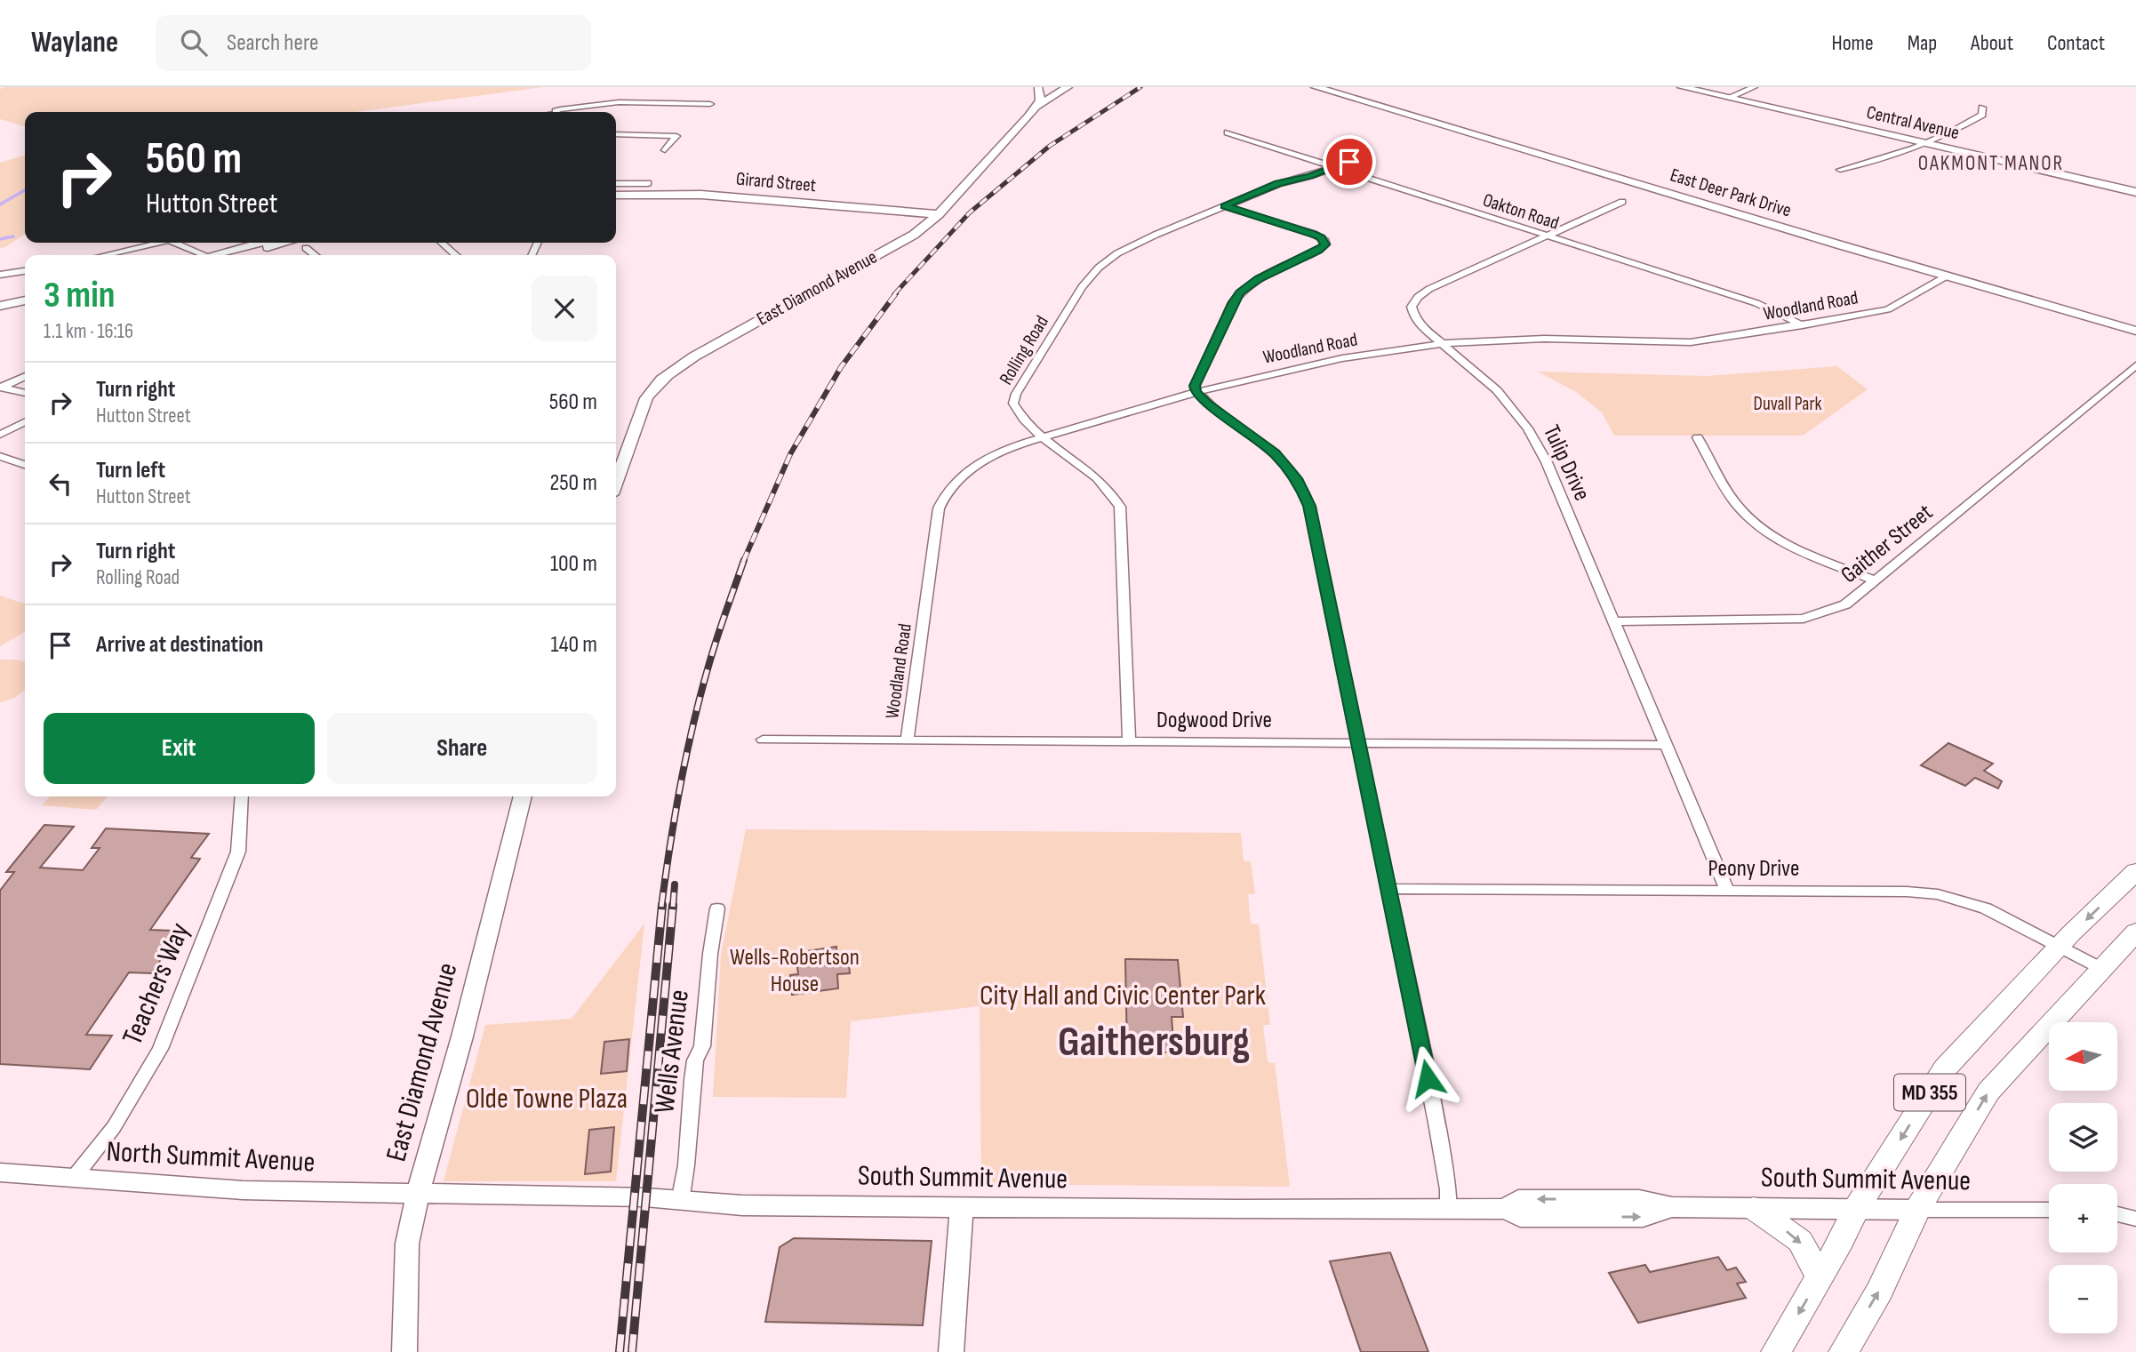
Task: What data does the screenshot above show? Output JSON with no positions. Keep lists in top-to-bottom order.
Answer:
{
  "streets": {
    "main road": ["MD 355"],
    "street": [
      "Central Avenue",
      "Girard Street",
      "East Deer Park Drive",
      "Oakton Road",
      "East Diamond Avenue",
      "Woodland Road",
      "Rolling Road",
      "Tulip Drive",
      "Gaither Street",
      "Dogwood Drive",
      "Peony Drive",
      "Teachers Way",
      "Wells Avenue",
      "North Summit Avenue",
      "South Summit Avenue"
    ]
  },
  "crossings": [
    ["Girard Street", "East Diamond Avenue"],
    ["East Deer Park Drive", "Woodland Road"],
    ["Oakton Road", "Woodland Road"],
    ["Oakton Road", "Rolling Road"],
    ["Oakton Road", "Tulip Drive"],
    ["East Diamond Avenue", "North Summit Avenue"],
    ["East Diamond Avenue", "South Summit Avenue"],
    ["Woodland Road", "Rolling Road"],
    ["Woodland Road", "Tulip Drive"],
    ["Woodland Road", "Dogwood Drive"],
    ["Rolling Road", "Dogwood Drive"],
    ["Tulip Drive", "Gaither Street"],
    ["Tulip Drive", "Dogwood Drive"],
    ["Tulip Drive", "Peony Drive"],
    ["Peony Drive", "MD 355"],
    ["Teachers Way", "North Summit Avenue"],
    ["Wells Avenue", "South Summit Avenue"],
    ["MD 355", "South Summit Avenue"],
    ["North Summit Avenue", "South Summit Avenue"]
  ],
  "districts": ["OAKMONT MANOR", "Gaithersburg"],
  "parks": [
    "Duvall Park",
    "Wells-Robertson House",
    "City Hall and Civic Center Park",
    "Olde Towne Plaza"
  ],
  "north": "left",
  "page": {
    "header": "Waylane",
    "search": "Search here",
    "nav": [
      "Home",
      "Map",
      "About",
      "Contact"
    ],
    "turn": ["560 m", "Hutton Street"],
    "heading": ["3 min", "1.1 km · 16:16"],
    "list": [
      {
        "name": "Turn right",
        "note": "Hutton Street",
        "value": "560 m"
      },
      {
        "name": "Turn left",
        "note": "Hutton Street",
        "value": "250 m"
      },
      {
        "name": "Turn right",
        "note": "Rolling Road",
        "value": "100 m"
      },
      {
        "name": "Arrive at destination",
        "value": "140 m"
      }
    ],
    "buttons": ["Exit", "Share"],
    "map_buttons": ["+", "−"]
  }
}
